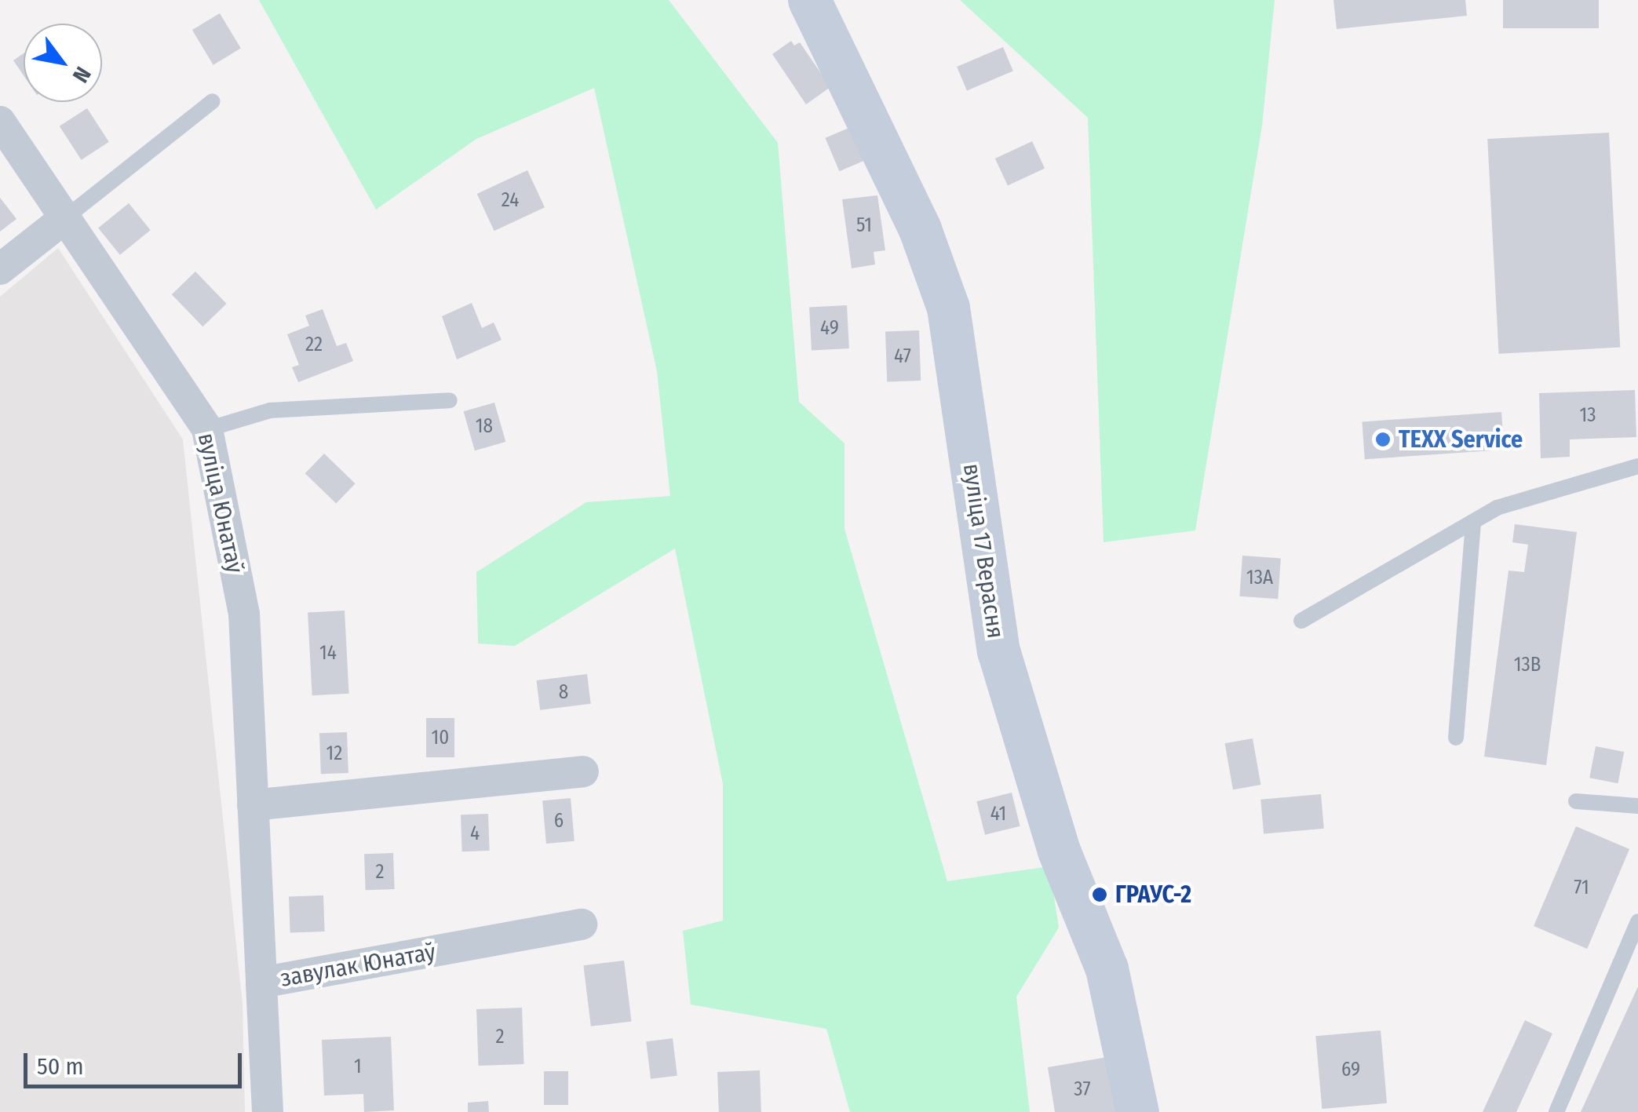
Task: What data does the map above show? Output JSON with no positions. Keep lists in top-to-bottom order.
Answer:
{
  "streets": {
    "street": ["вуліца Юнатаў", "вуліца 17 Верасня", "завулак Юнатаў"]
  },
  "crossings": [
    ["вуліца Юнатаў", "завулак Юнатаў"]
  ],
  "places": ["TEXX Service", "ГРАУС-2"],
  "house_numbers": [
    "24",
    "51",
    "49",
    "22",
    "47",
    "13",
    "18",
    "13А",
    "14",
    "13В",
    "8",
    "10",
    "12",
    "41",
    "6",
    "4",
    "2",
    "71",
    "2",
    "1",
    "69",
    "37"
  ],
  "scale_bar": "50 m",
  "north": "bottom right"
}
